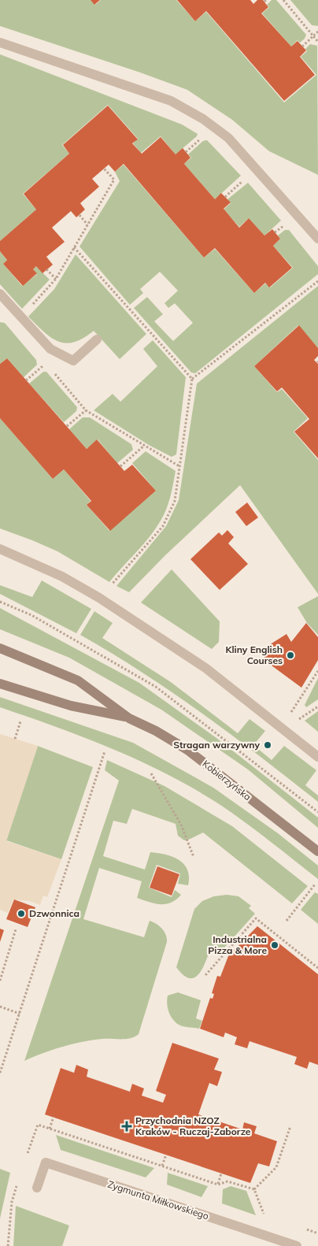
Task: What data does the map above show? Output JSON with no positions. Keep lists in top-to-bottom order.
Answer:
{
  "streets": {
    "street": ["Kobierzyńska", "Zygmunta Miłkowskiego"]
  },
  "places": {
    "other": [
      "Kliny English Courses",
      "Stragan warzywny",
      "Dzwonnica",
      "Industrialna Pizza & More"
    ],
    "health": ["Przychodnia NZOZ Kraków - Ruczaj-Zaborze"]
  }
}
